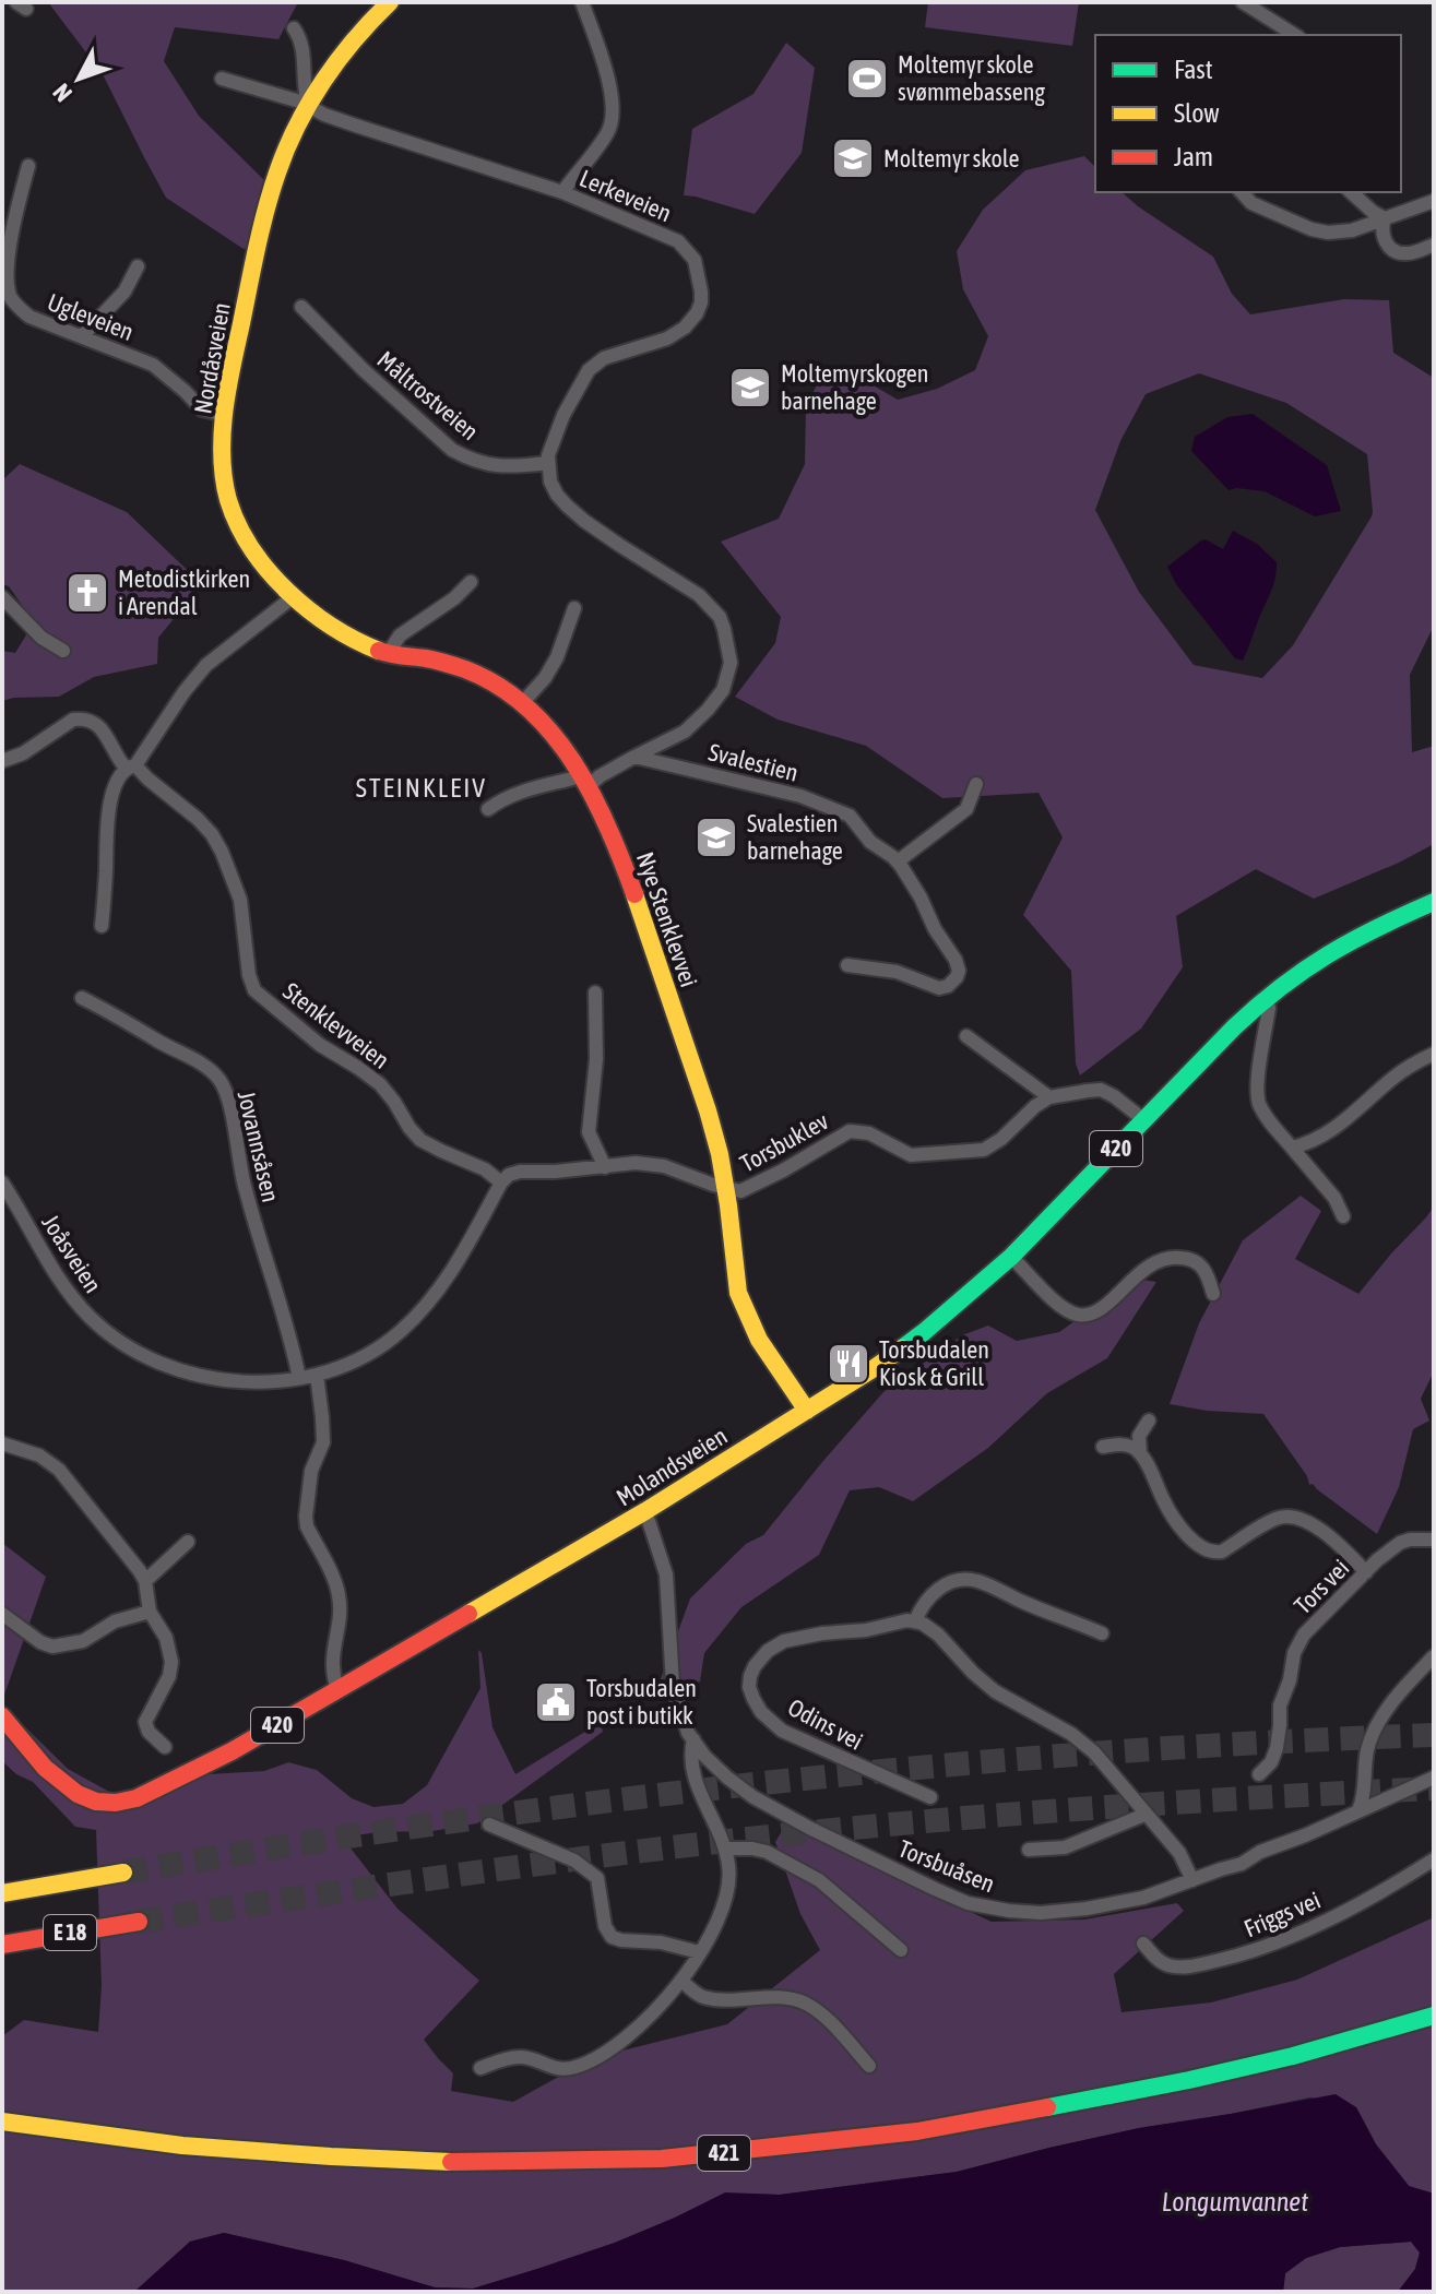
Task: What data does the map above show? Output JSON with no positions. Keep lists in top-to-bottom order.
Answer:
{
  "streets": {
    "main road": [
      "Nordåsveien",
      "Nye Stenklevvei",
      "420",
      "Molandsveien",
      "E 18",
      "421"
    ],
    "street": [
      "Lerkeveien",
      "Ugleveien",
      "Måltrostveien",
      "Svalestien",
      "Stenklevveien",
      "Torsbuklev",
      "Jovannsåsen",
      "Joåsveien",
      "Tors vei",
      "Odins vei",
      "Torsbuåsen",
      "Friggs vei"
    ]
  },
  "crossings": [
    ["Lerkeveien", "Nordåsveien"],
    ["Lerkeveien", "Måltrostveien"],
    ["Ugleveien", "Nordåsveien"],
    ["Nordåsveien", "Nye Stenklevvei"],
    ["Nye Stenklevvei", "Torsbuklev"],
    ["Nye Stenklevvei", "Molandsveien"],
    ["Stenklevveien", "Joåsveien"],
    ["Jovannsåsen", "Joåsveien"],
    ["Molandsveien", "Torsbuåsen"]
  ],
  "districts": ["STEINKLEIV"],
  "water": ["Longumvannet"],
  "places": {
    "sports": ["Moltemyr skole svømmebasseng"],
    "school or university": ["Moltemyr skole", "Moltemyrskogen barnehage", "Svalestien barnehage"],
    "church": ["Metodistkirken i Arendal"],
    "restaurant": ["Torsbudalen Kiosk & Grill"],
    "public building": ["Torsbudalen post i butikk"]
  },
  "legend": ["Fast", "Slow", "Jam"],
  "north": "bottom left"
}
